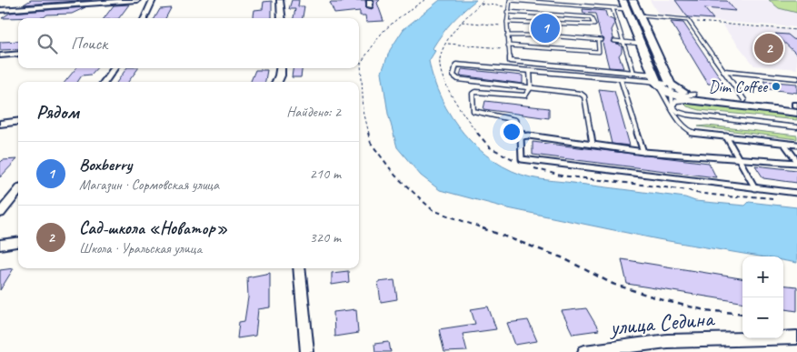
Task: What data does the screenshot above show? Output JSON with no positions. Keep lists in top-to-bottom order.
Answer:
{
  "streets": {
    "street": ["улица Седина"]
  },
  "places": ["Dim Coffee"],
  "page": {
    "pins": ["1", "2"],
    "search": "Поиск",
    "heading": ["Рядом", "Найдено: 2"],
    "list": [
      {
        "mark": "1",
        "name": "Boxberry",
        "note": "Магазин · Сормовская улица",
        "value": "210 m"
      },
      {
        "mark": "2",
        "name": "Сад-школа «Новатор»",
        "note": "Школа · Уральская улица",
        "value": "320 m"
      }
    ],
    "map_buttons": ["+", "−"]
  }
}
